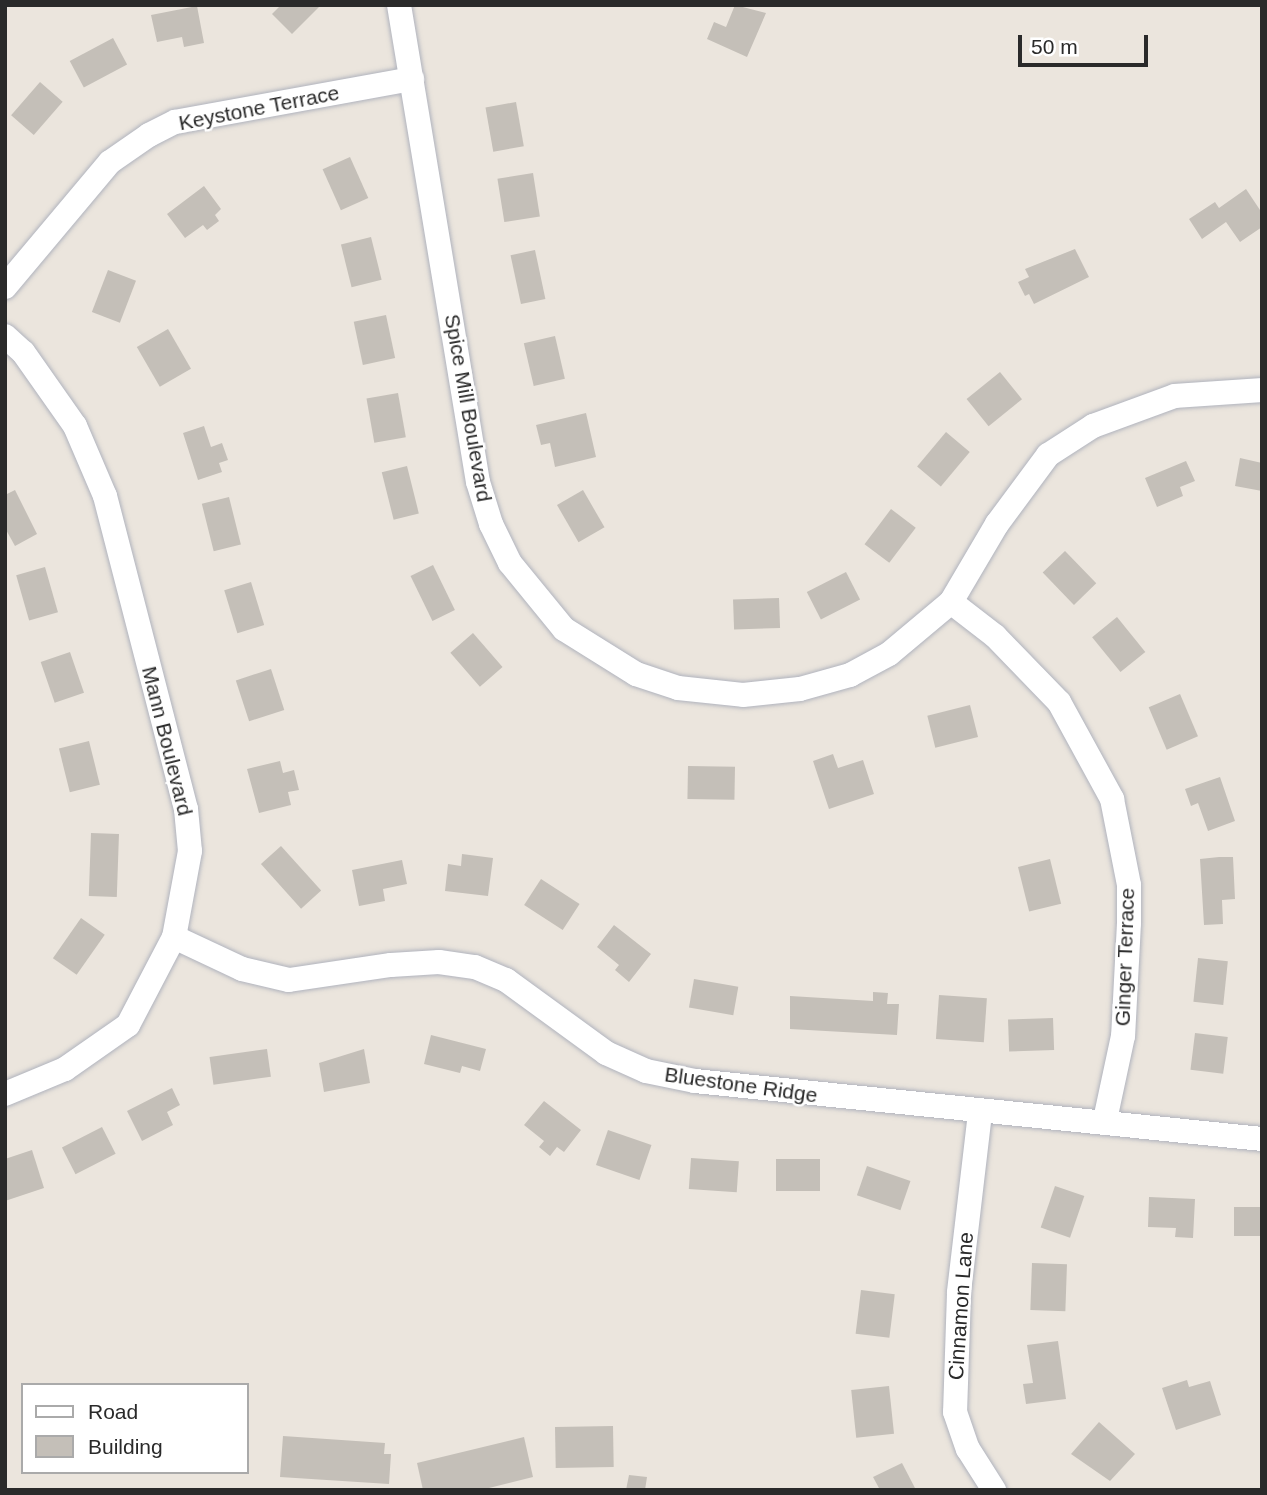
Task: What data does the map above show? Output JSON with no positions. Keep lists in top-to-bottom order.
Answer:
{
  "streets": {
    "street": [
      "Keystone Terrace",
      "Spice Mill Boulevard",
      "Mann Boulevard",
      "Ginger Terrace",
      "Bluestone Ridge",
      "Cinnamon Lane"
    ]
  },
  "crossings": [
    ["Keystone Terrace", "Spice Mill Boulevard"],
    ["Spice Mill Boulevard", "Ginger Terrace"],
    ["Mann Boulevard", "Bluestone Ridge"],
    ["Ginger Terrace", "Bluestone Ridge"],
    ["Bluestone Ridge", "Cinnamon Lane"]
  ],
  "legend": ["Road", "Building"],
  "scale_bar": "50 m"
}
